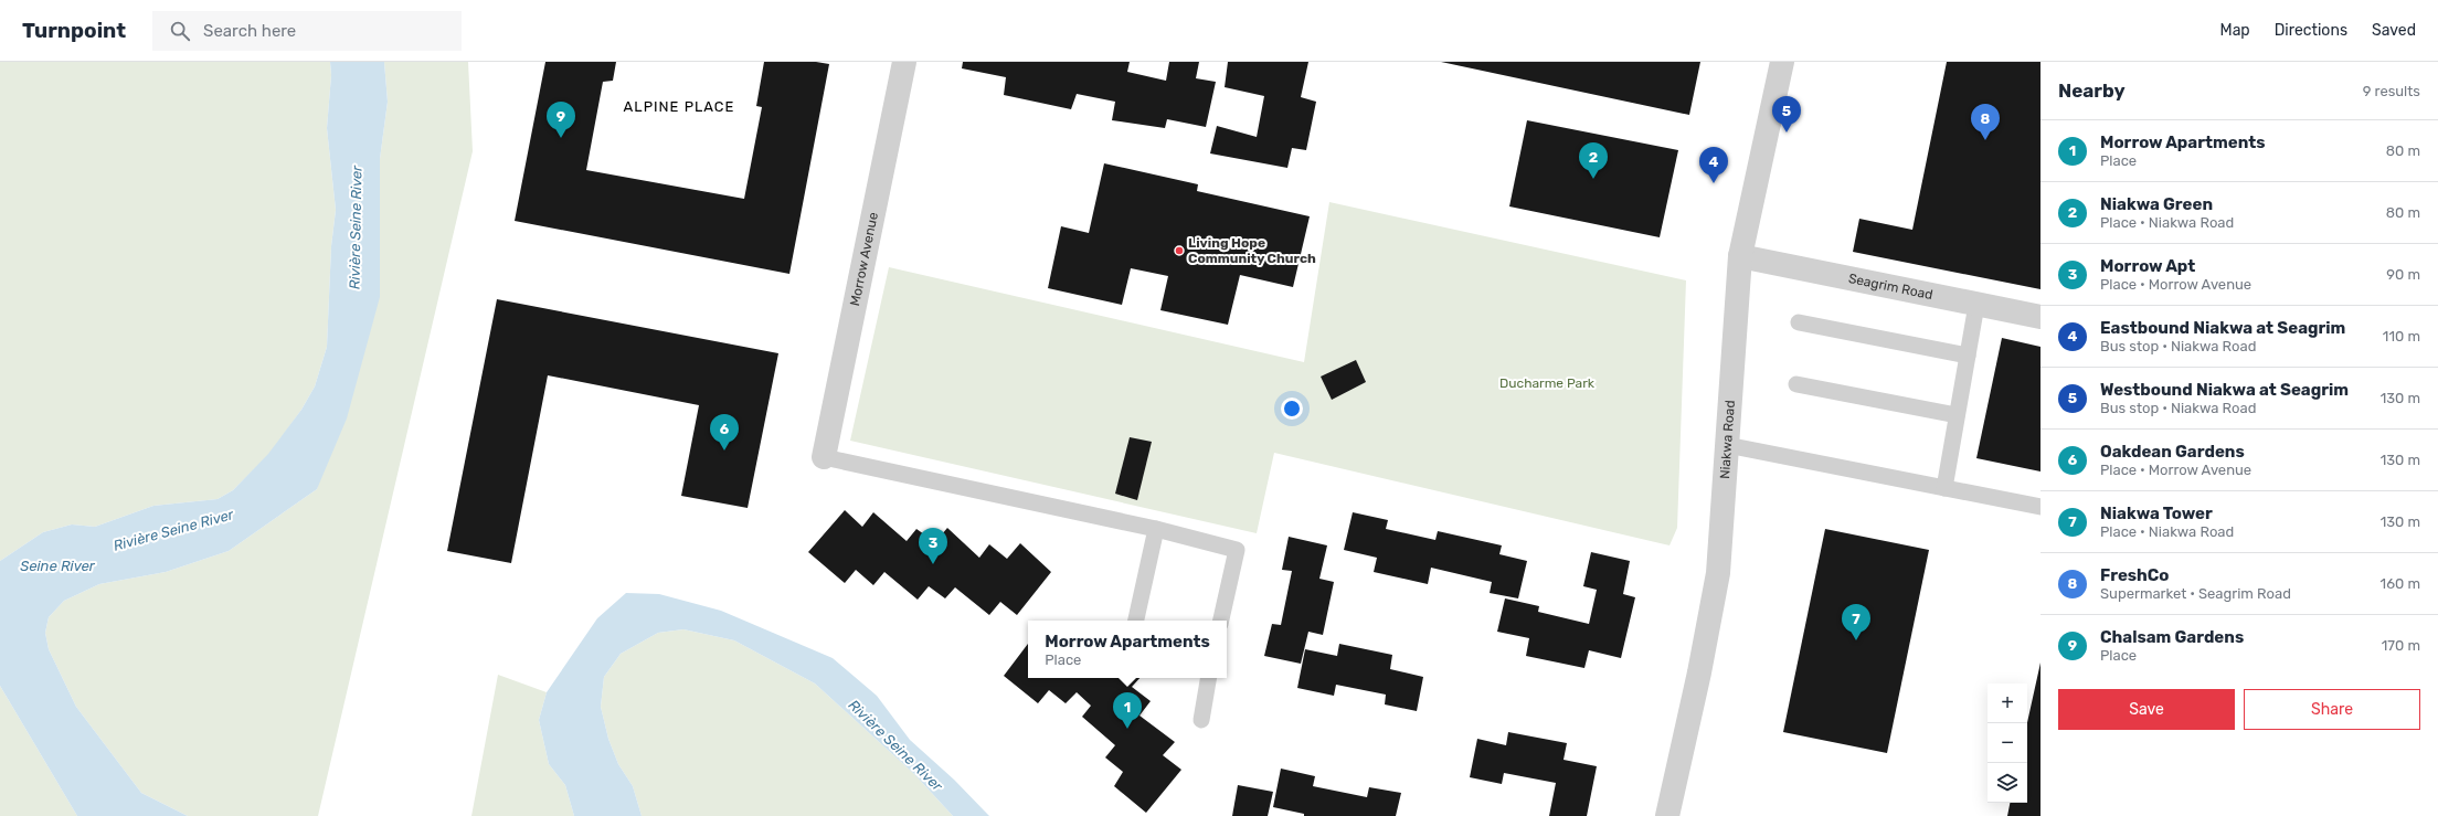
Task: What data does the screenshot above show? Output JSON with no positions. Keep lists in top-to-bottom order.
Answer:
{
  "streets": {
    "street": ["Morrow Avenue", "Seagrim Road", "Niakwa Road"]
  },
  "crossings": [
    ["Seagrim Road", "Niakwa Road"]
  ],
  "districts": ["ALPINE PLACE"],
  "water": ["Rivière Seine River", "Seine River"],
  "parks": ["Ducharme Park"],
  "places": ["Living Hope Community Church"],
  "page": {
    "header": "Turnpoint",
    "search": "Search here",
    "nav": ["Map", "Directions", "Saved"],
    "heading": ["Nearby", "9 results"],
    "pins": [
      "5",
      "9",
      "8",
      "2",
      "4",
      "6",
      "3",
      "7",
      "1"
    ],
    "list": [
      {
        "mark": "1",
        "name": "Morrow Apartments",
        "note": "Place",
        "value": "80 m"
      },
      {
        "mark": "2",
        "name": "Niakwa Green",
        "note": "Place · Niakwa Road",
        "value": "80 m"
      },
      {
        "mark": "3",
        "name": "Morrow Apt",
        "note": "Place · Morrow Avenue",
        "value": "90 m"
      },
      {
        "mark": "4",
        "name": "Eastbound Niakwa at Seagrim",
        "note": "Bus stop · Niakwa Road",
        "value": "110 m"
      },
      {
        "mark": "5",
        "name": "Westbound Niakwa at Seagrim",
        "note": "Bus stop · Niakwa Road",
        "value": "130 m"
      },
      {
        "mark": "6",
        "name": "Oakdean Gardens",
        "note": "Place · Morrow Avenue",
        "value": "130 m"
      },
      {
        "mark": "7",
        "name": "Niakwa Tower",
        "note": "Place · Niakwa Road",
        "value": "130 m"
      },
      {
        "mark": "8",
        "name": "FreshCo",
        "note": "Supermarket · Seagrim Road",
        "value": "160 m"
      },
      {
        "mark": "9",
        "name": "Chalsam Gardens",
        "note": "Place",
        "value": "170 m"
      }
    ],
    "popup": ["Morrow Apartments", "Place"],
    "buttons": ["Save", "Share"],
    "map_buttons": ["+", "−"]
  }
}
